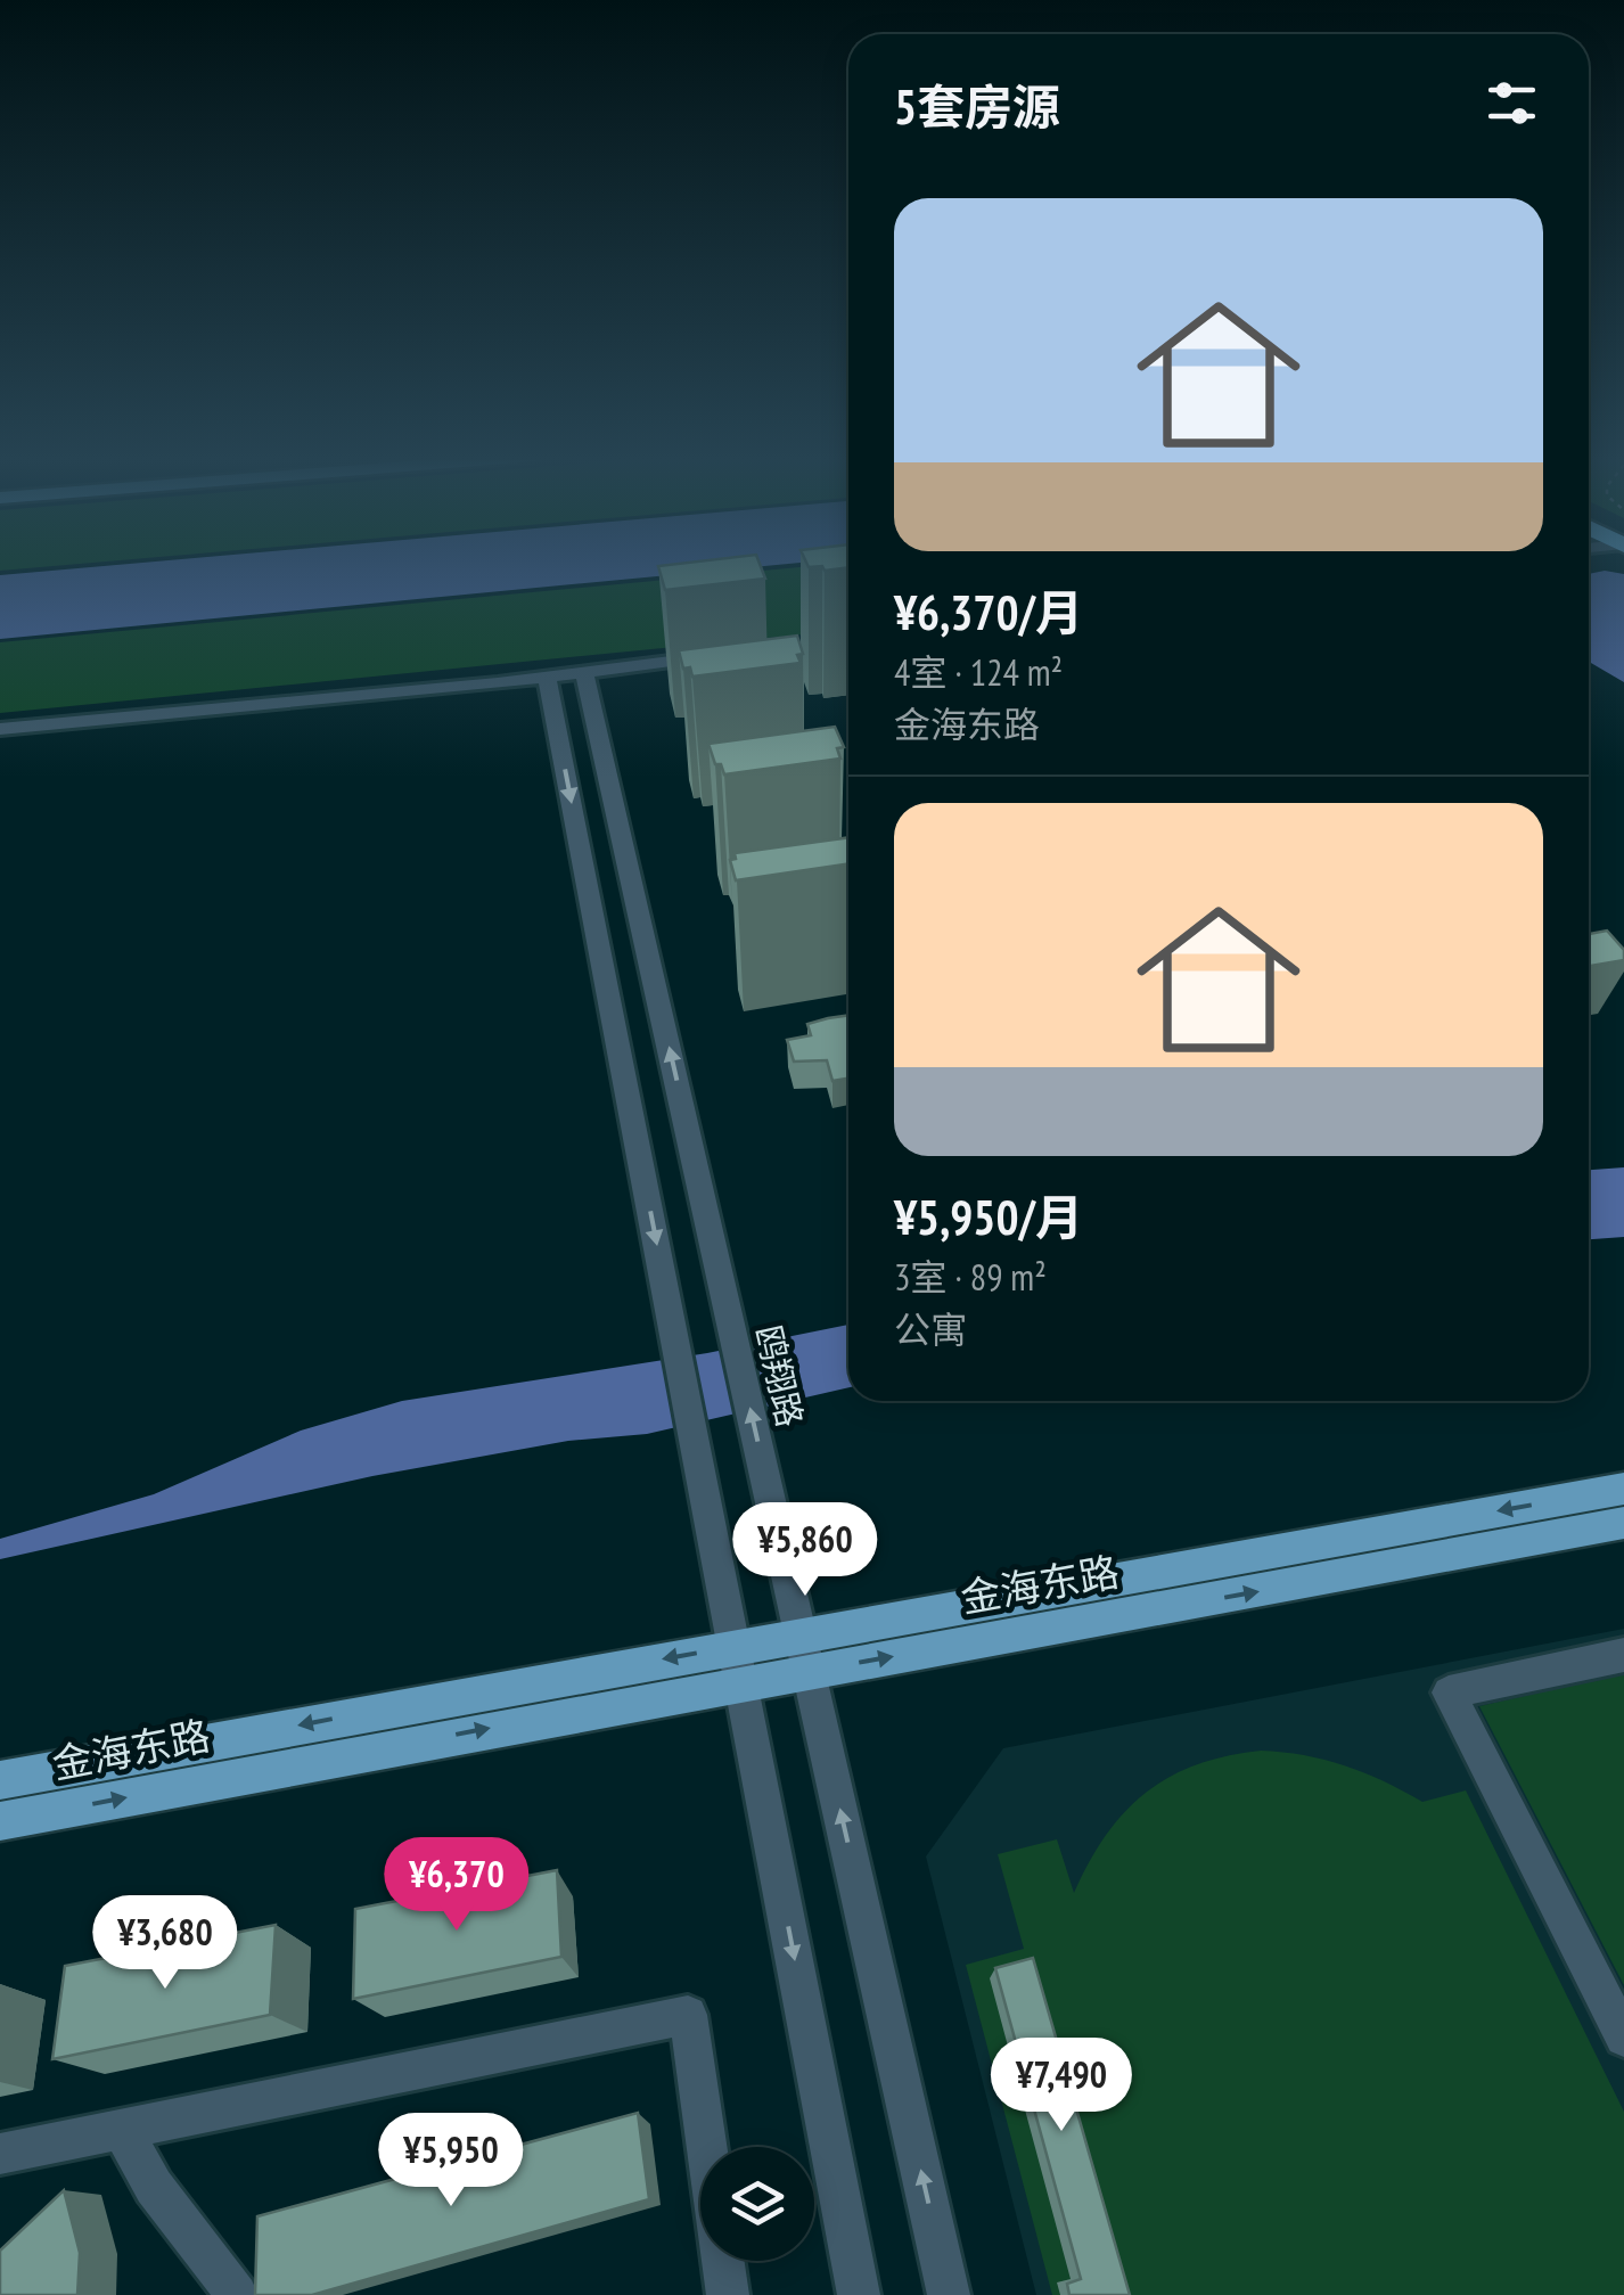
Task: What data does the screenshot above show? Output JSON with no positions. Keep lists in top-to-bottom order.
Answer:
{
  "streets": {
    "main road": ["金海东路"],
    "street": ["鸥翔路"]
  },
  "crossings": [
    ["鸥翔路", "金海东路"]
  ],
  "page": {
    "heading": "5套房源",
    "list": [
      {
        "name": "¥6,370/月",
        "note": "4室 · 124 m² · 金海东路"
      },
      {
        "name": "¥5,950/月",
        "note": "3室 · 89 m² · 公寓"
      }
    ],
    "price": [
      "¥5,860",
      "¥6,370",
      "¥3,680",
      "¥7,490",
      "¥5,950"
    ]
  }
}
